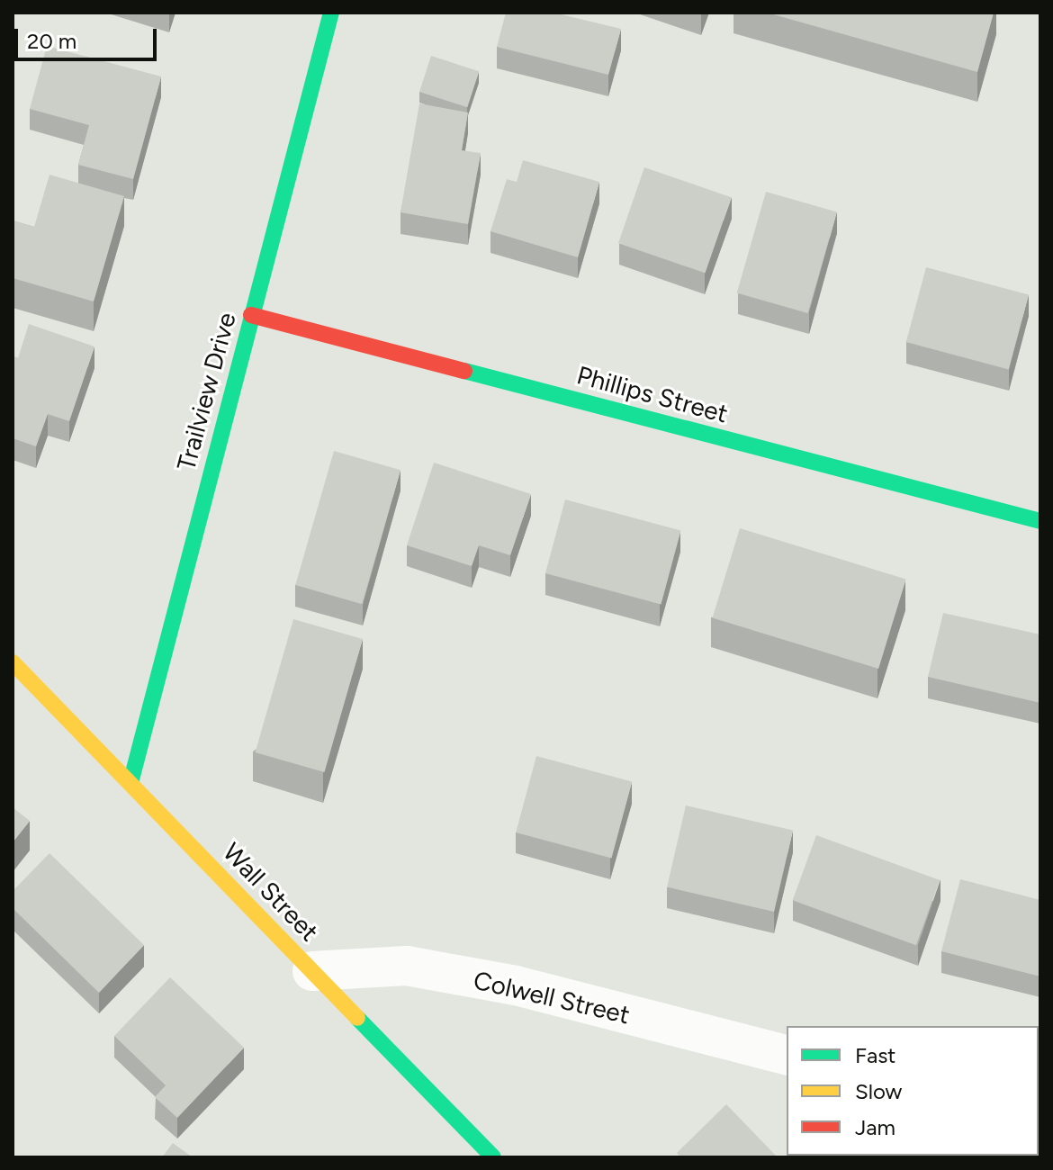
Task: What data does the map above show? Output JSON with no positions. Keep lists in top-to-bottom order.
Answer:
{
  "streets": {
    "street": [
      "Trailview Drive",
      "Phillips Street",
      "Wall Street",
      "Colwell Street"
    ]
  },
  "crossings": [
    ["Trailview Drive", "Phillips Street"],
    ["Trailview Drive", "Wall Street"],
    ["Wall Street", "Colwell Street"]
  ],
  "legend": ["Fast", "Slow", "Jam"],
  "scale_bar": "20 m"
}
